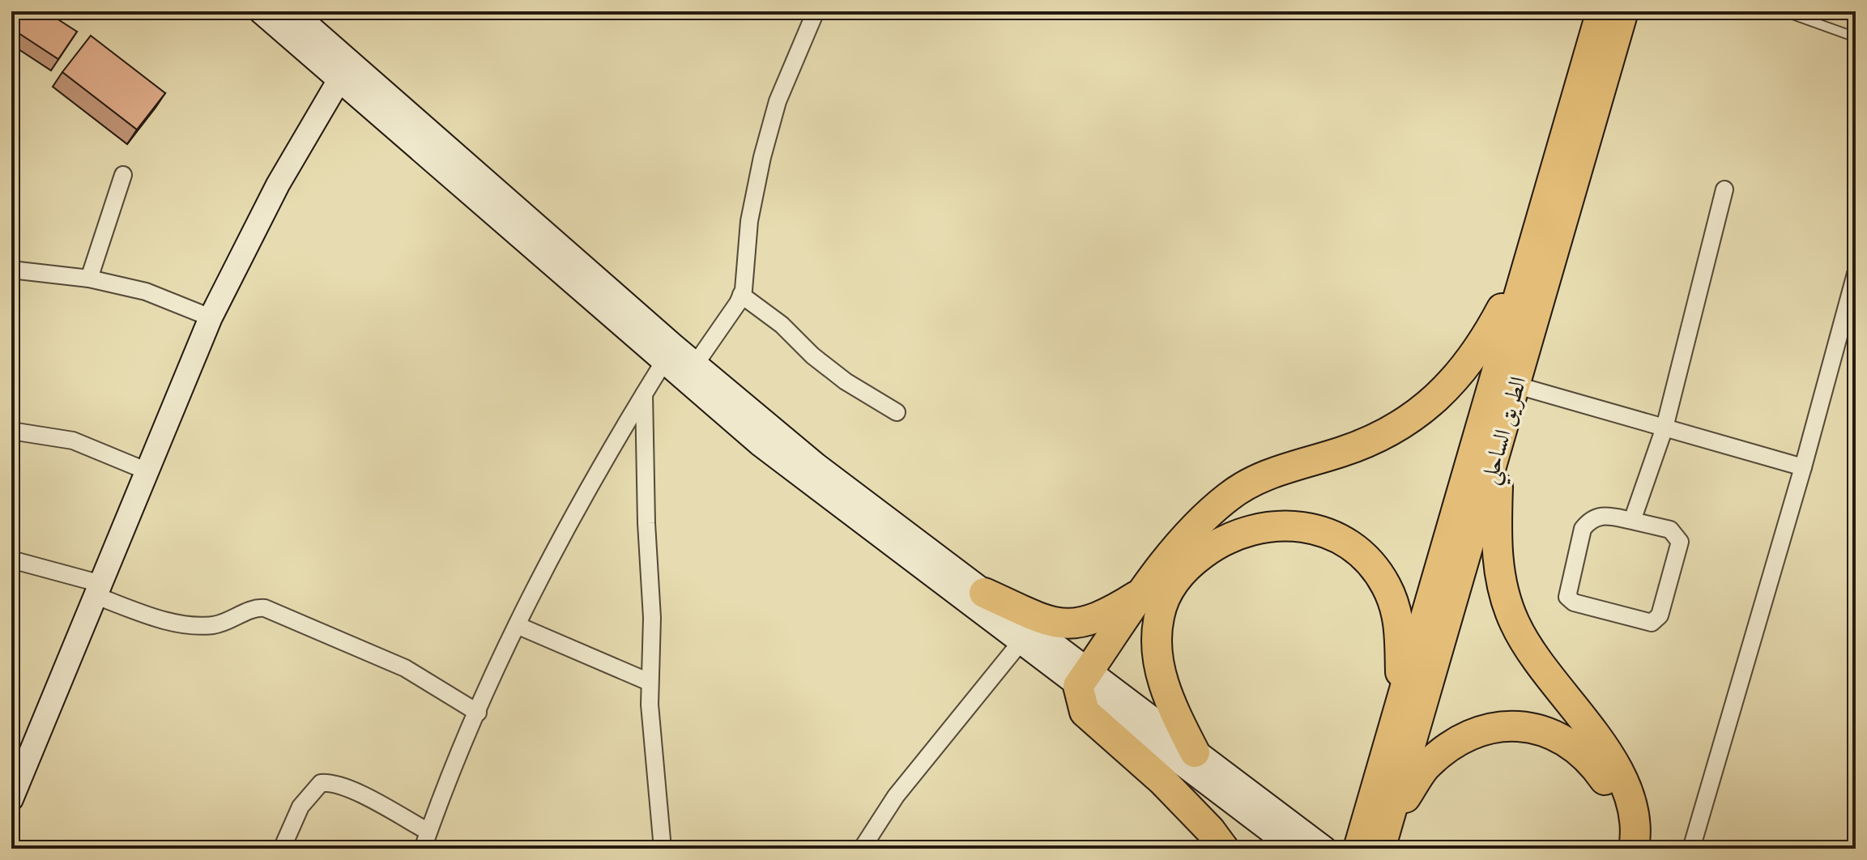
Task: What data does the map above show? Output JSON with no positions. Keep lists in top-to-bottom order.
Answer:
{
  "streets": {
    "highway": ["الطريق الساحلي"]
  }
}
